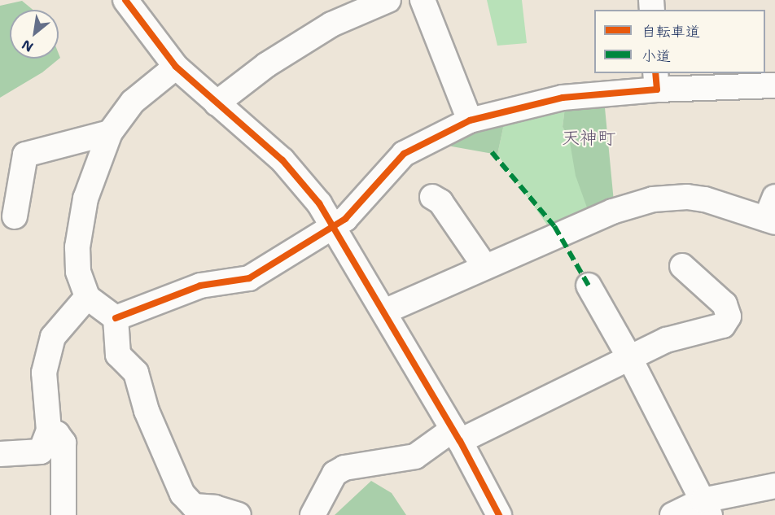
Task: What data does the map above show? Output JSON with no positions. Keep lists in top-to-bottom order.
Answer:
{
  "districts": ["天神町"],
  "legend": ["自転車道", "小道"],
  "north": "bottom left"
}
